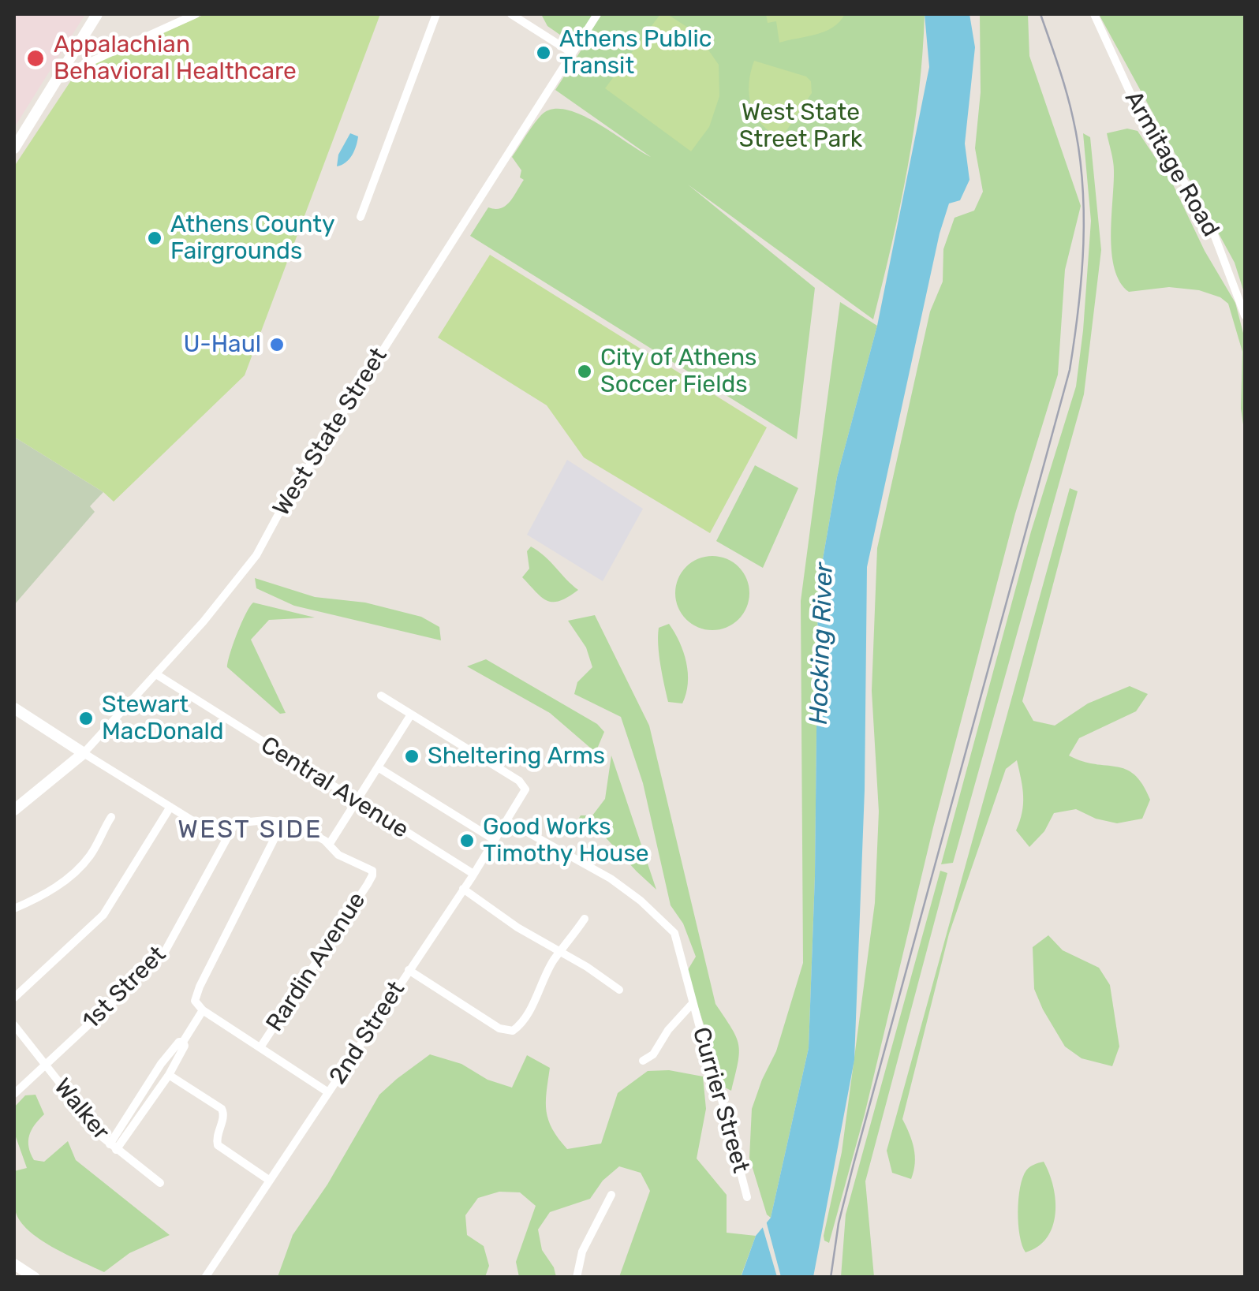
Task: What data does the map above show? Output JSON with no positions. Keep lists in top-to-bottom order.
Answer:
{
  "streets": {
    "main road": ["West State Street"],
    "street": [
      "Armitage Road",
      "Central Avenue",
      "Rardin Avenue",
      "1st Street",
      "2nd Street",
      "Currier Street",
      "Walker"
    ]
  },
  "crossings": [
    ["West State Street", "Central Avenue"],
    ["Central Avenue", "2nd Street"],
    ["1st Street", "Walker"],
    ["2nd Street", "Currier Street"]
  ],
  "districts": ["WEST SIDE"],
  "water": ["Hocking River"],
  "parks": ["West State Street Park"],
  "places": [
    "Athens Public Transit",
    "Appalachian Behavioral Healthcare",
    "Athens County Fairgrounds",
    "U-Haul",
    "City of Athens Soccer Fields",
    "Stewart MacDonald",
    "Sheltering Arms",
    "Good Works Timothy House"
  ]
}
